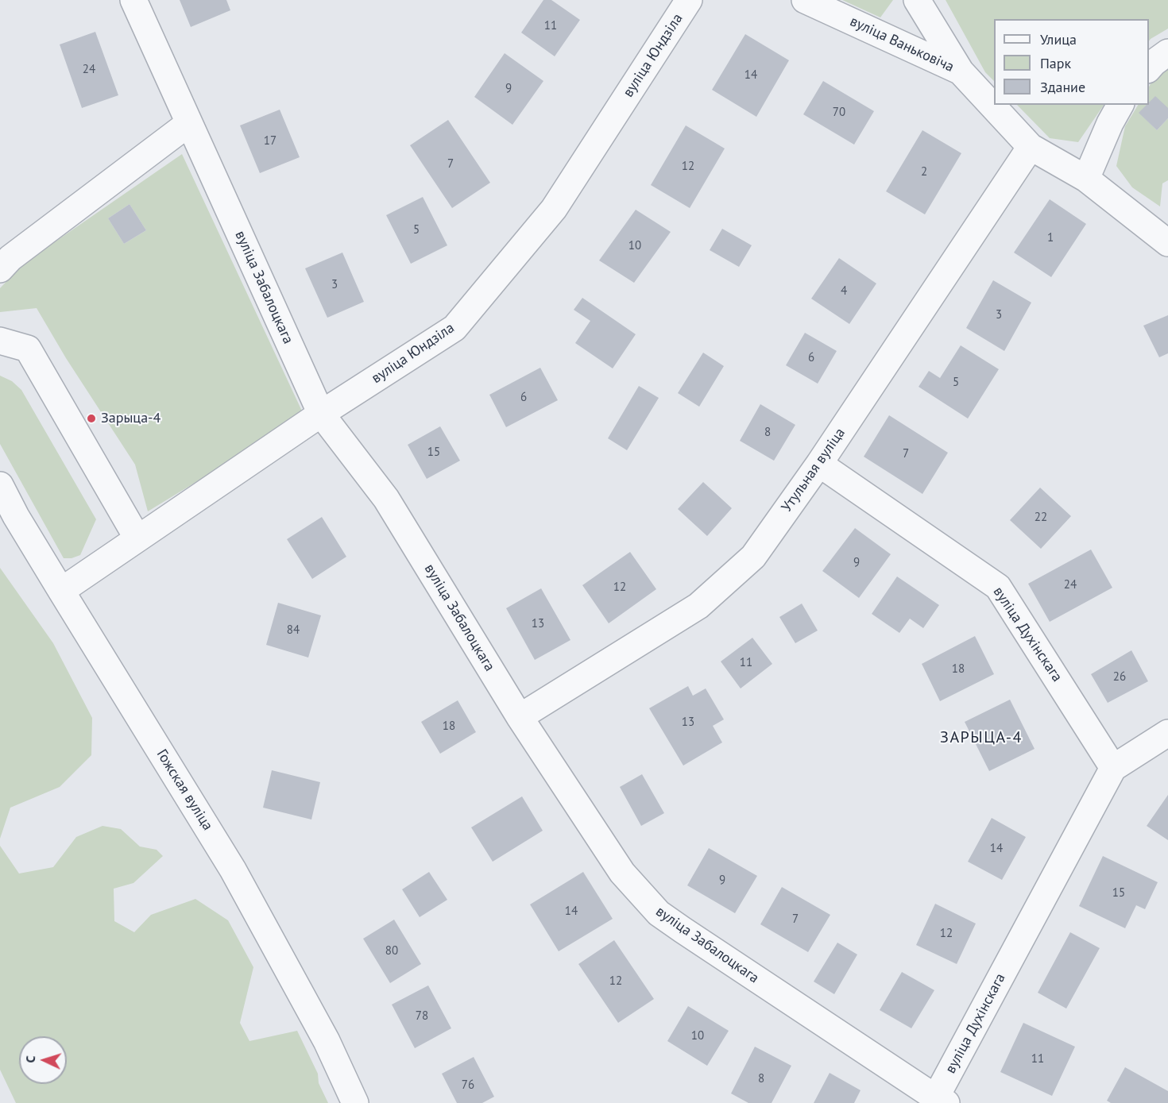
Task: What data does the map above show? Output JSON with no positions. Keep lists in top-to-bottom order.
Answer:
{
  "streets": {
    "street": [
      "вуліца Ваньковіча",
      "вуліца Юндзіла",
      "вуліца Забалоцкага",
      "Утульная вуліца",
      "вуліца Духінскага",
      "Гожская вуліца"
    ]
  },
  "crossings": [
    ["вуліца Ваньковіча", "Утульная вуліца"],
    ["вуліца Юндзіла", "вуліца Забалоцкага"],
    ["вуліца Юндзіла", "Гожская вуліца"],
    ["вуліца Забалоцкага", "Утульная вуліца"],
    ["вуліца Забалоцкага", "вуліца Духінскага"],
    ["Утульная вуліца", "вуліца Духінскага"]
  ],
  "districts": ["ЗАРЫЦА-4"],
  "places": ["Зарыца-4"],
  "house_numbers": [
    "11",
    "24",
    "14",
    "9",
    "70",
    "17",
    "7",
    "12",
    "2",
    "5",
    "1",
    "10",
    "3",
    "4",
    "3",
    "6",
    "5",
    "6",
    "8",
    "15",
    "7",
    "22",
    "9",
    "24",
    "12",
    "13",
    "84",
    "11",
    "18",
    "26",
    "13",
    "18",
    "14",
    "9",
    "15",
    "14",
    "7",
    "12",
    "80",
    "12",
    "78",
    "10",
    "11",
    "8",
    "76"
  ],
  "legend": ["Улица", "Парк", "Здание"],
  "north": "left"
}
